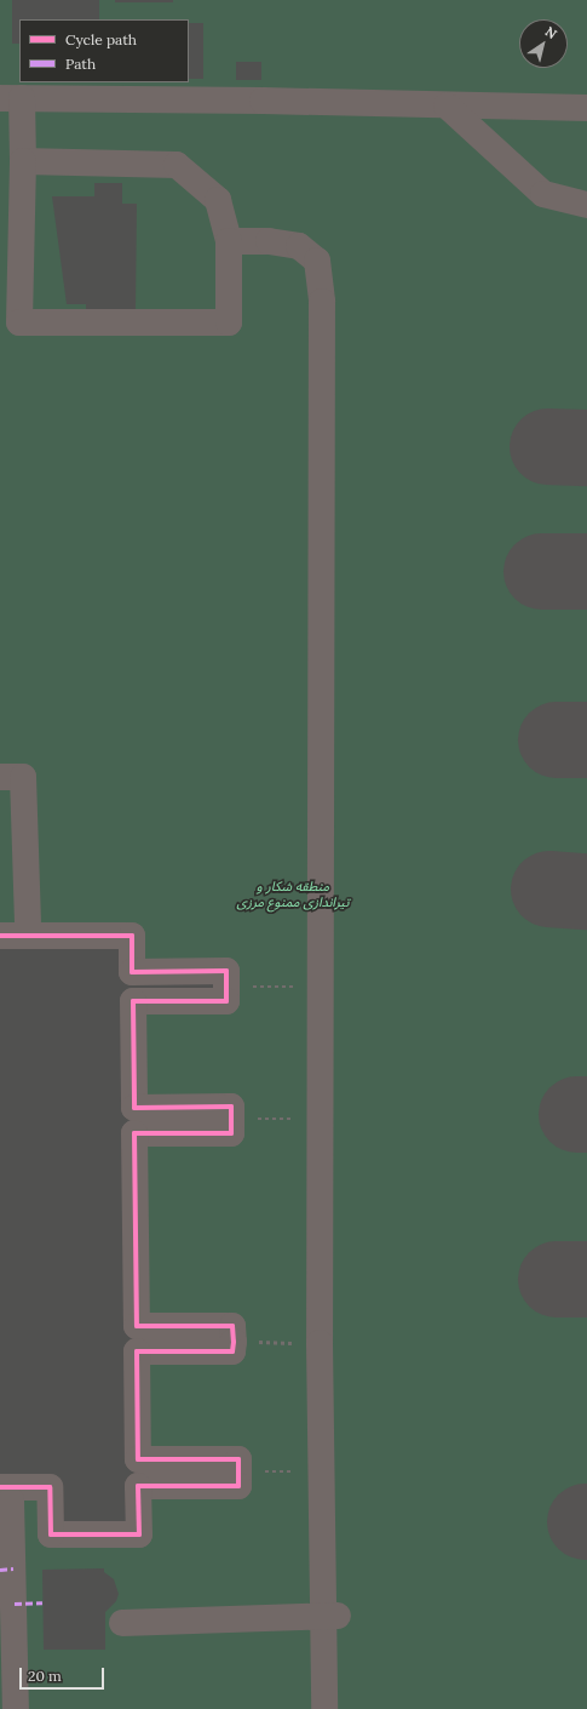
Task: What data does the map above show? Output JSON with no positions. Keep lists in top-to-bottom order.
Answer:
{
  "parks": ["منطقه شکار و تیراندازی ممنوع مرزی"],
  "legend": ["Cycle path", "Path"],
  "scale_bar": "20 m",
  "north": "top right"
}
